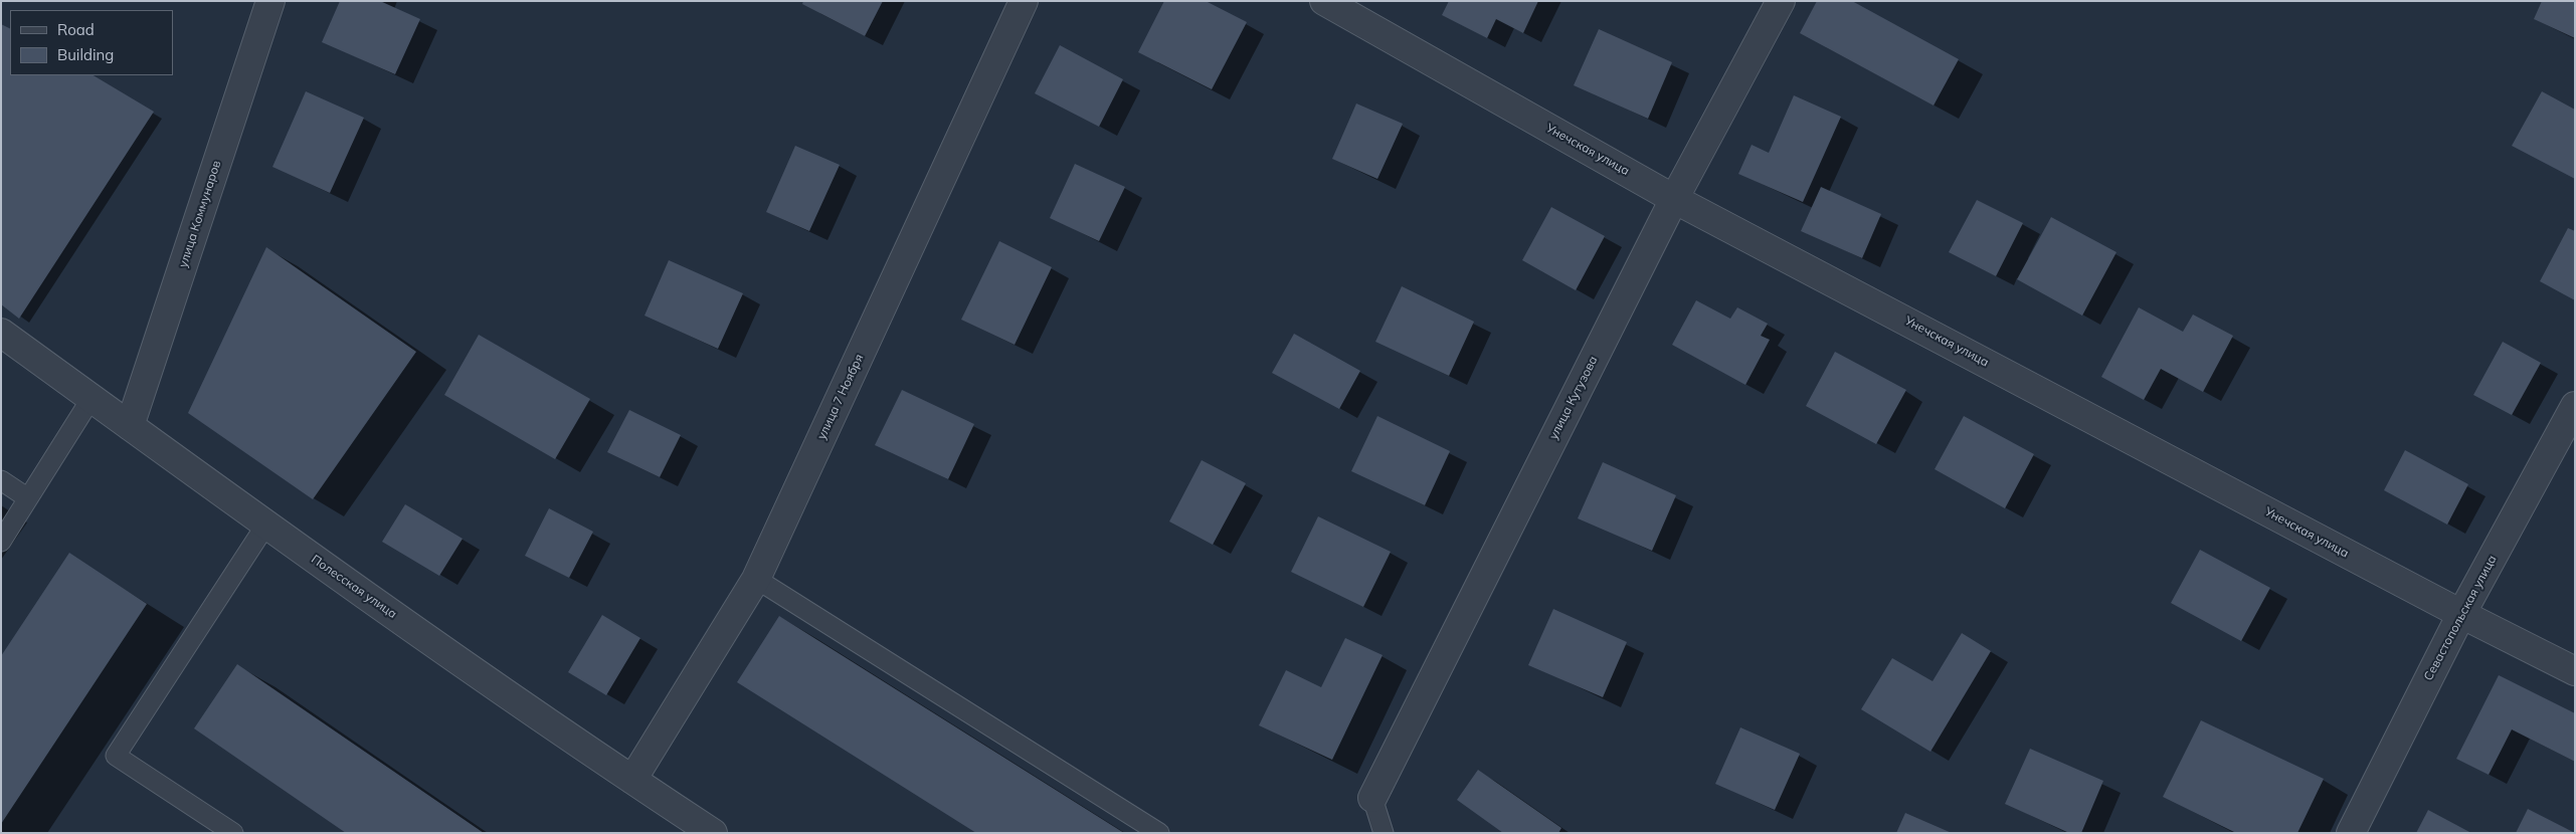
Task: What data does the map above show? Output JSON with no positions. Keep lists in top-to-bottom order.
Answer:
{
  "streets": {
    "street": [
      "Унечская улица",
      "улица Коммунаров",
      "улица 7 Ноября",
      "улица Кутузова",
      "Полесская улица",
      "Севастопольская улица"
    ]
  },
  "crossings": [
    ["Унечская улица", "улица Кутузова"],
    ["Унечская улица", "Севастопольская улица"],
    ["улица Коммунаров", "Полесская улица"],
    ["улица 7 Ноября", "Полесская улица"]
  ],
  "legend": ["Road", "Building"]
}
